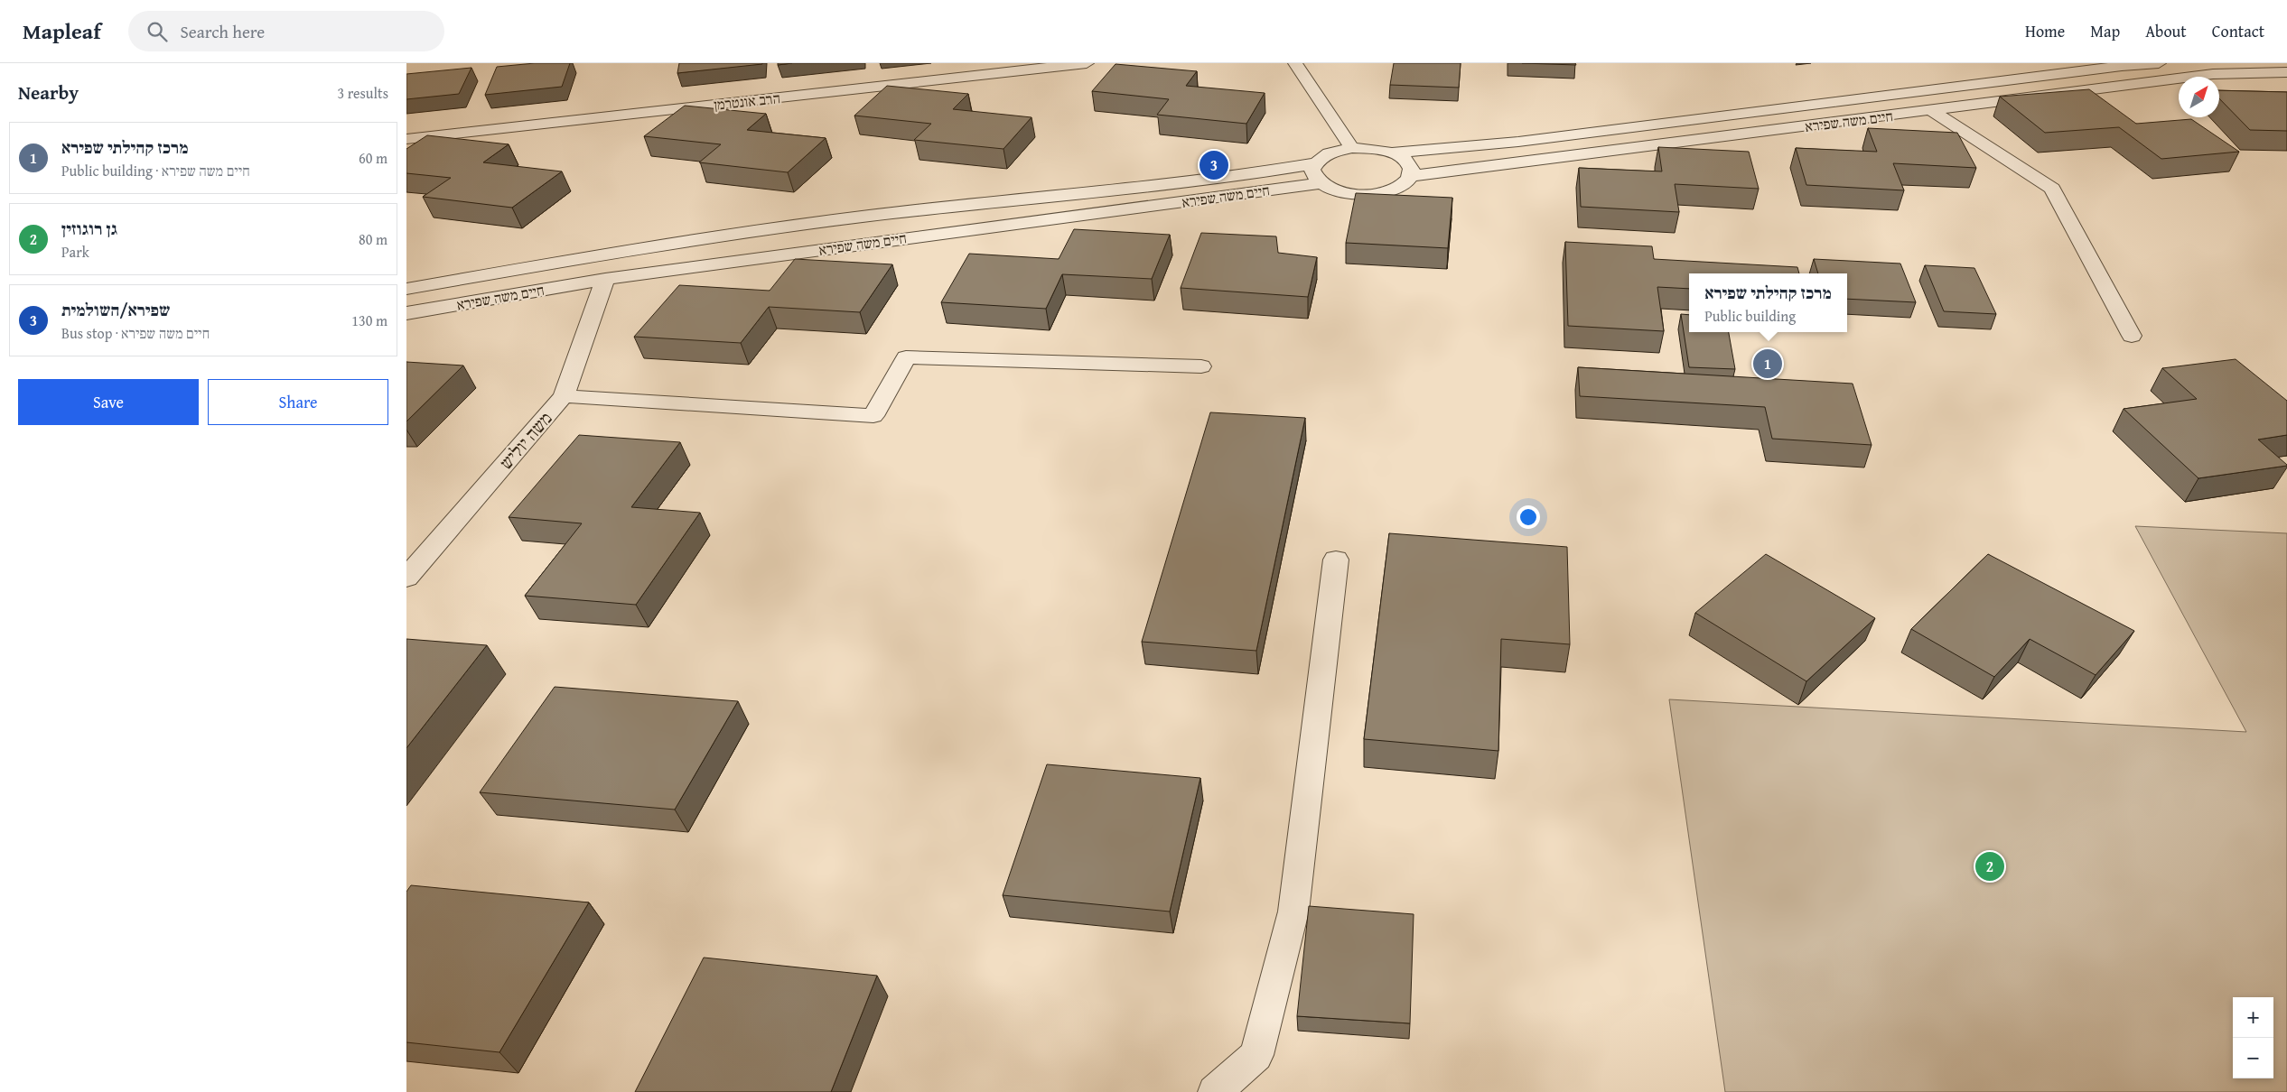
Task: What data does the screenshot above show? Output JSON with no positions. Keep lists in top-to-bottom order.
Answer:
{
  "streets": {
    "street": ["הרב אונטרמן", "חיים משה שפירא", "משה יוליש"]
  },
  "crossings": [
    ["חיים משה שפירא", "משה יוליש"]
  ],
  "north": "top right",
  "page": {
    "header": "Mapleaf",
    "search": "Search here",
    "nav": [
      "Home",
      "Map",
      "About",
      "Contact"
    ],
    "heading": ["Nearby", "3 results"],
    "list": [
      {
        "mark": "1",
        "name": "מרכז קהילתי שפירא",
        "note": "Public building · חיים משה שפירא",
        "value": "60 m"
      },
      {
        "mark": "2",
        "name": "גן רוגוזין",
        "note": "Park",
        "value": "80 m"
      },
      {
        "mark": "3",
        "name": "שפירא/השולמית",
        "note": "Bus stop · חיים משה שפירא",
        "value": "130 m"
      }
    ],
    "pins": ["3", "1", "2"],
    "popup": ["מרכז קהילתי שפירא", "Public building"],
    "buttons": ["Save", "Share"],
    "map_buttons": ["+", "−"]
  }
}
